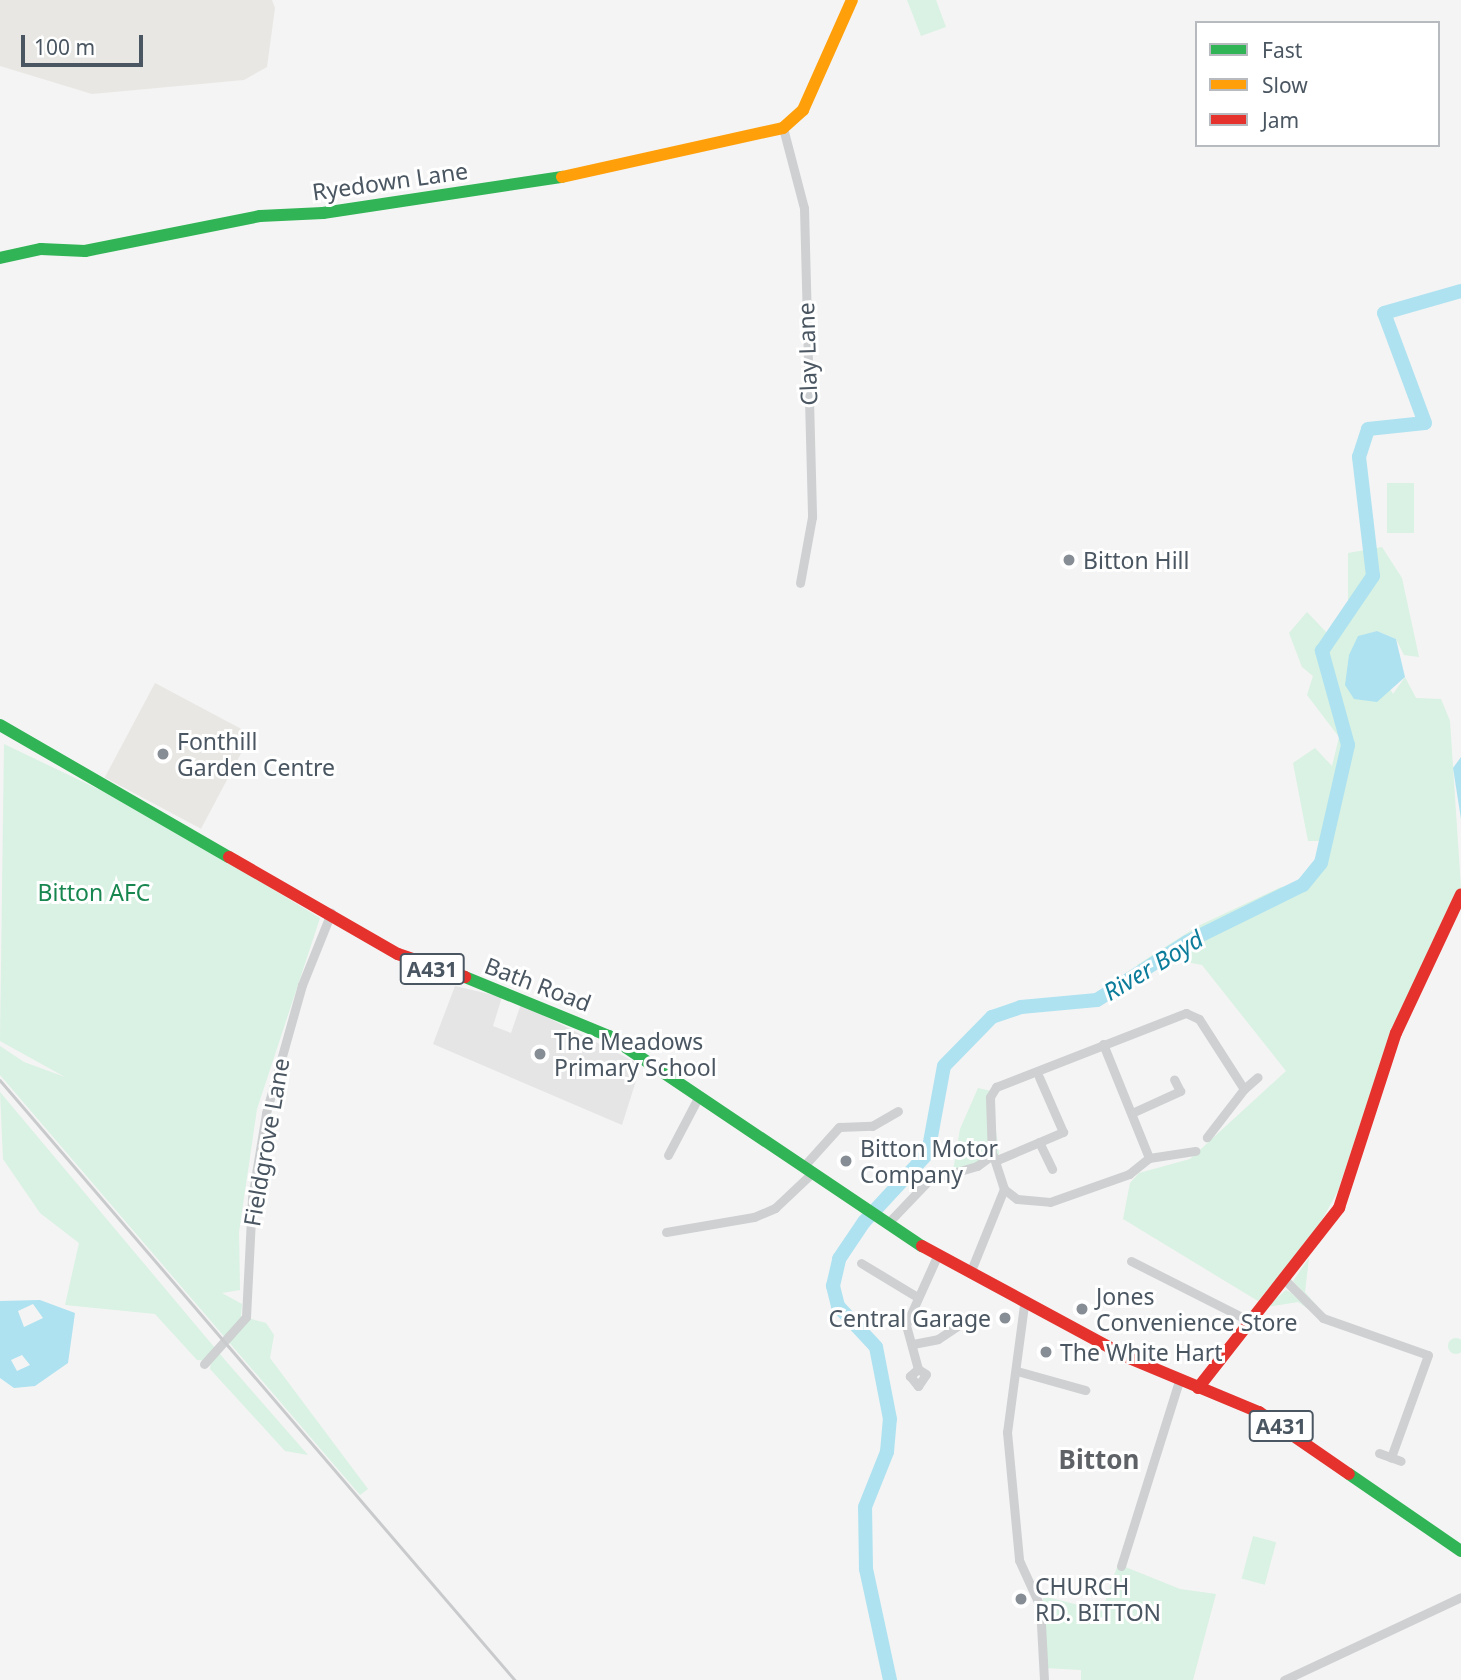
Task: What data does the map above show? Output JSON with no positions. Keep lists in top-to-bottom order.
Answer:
{
  "streets": {
    "main road": ["Ryedown Lane", "A431", "Bath Road"],
    "street": ["Clay Lane", "Fieldgrove Lane"]
  },
  "crossings": [
    ["Ryedown Lane", "Clay Lane"],
    ["A431", "Bath Road"],
    ["Bath Road", "Fieldgrove Lane"]
  ],
  "districts": ["Bitton"],
  "water": ["River Boyd"],
  "parks": ["Bitton AFC"],
  "places": [
    "Bitton Hill",
    "Fonthill Garden Centre",
    "The Meadows Primary School",
    "Bitton Motor Company",
    "Jones Convenience Store",
    "Central Garage",
    "The White Hart",
    "CHURCH RD. BITTON"
  ],
  "legend": ["Fast", "Slow", "Jam"],
  "scale_bar": "100 m"
}
